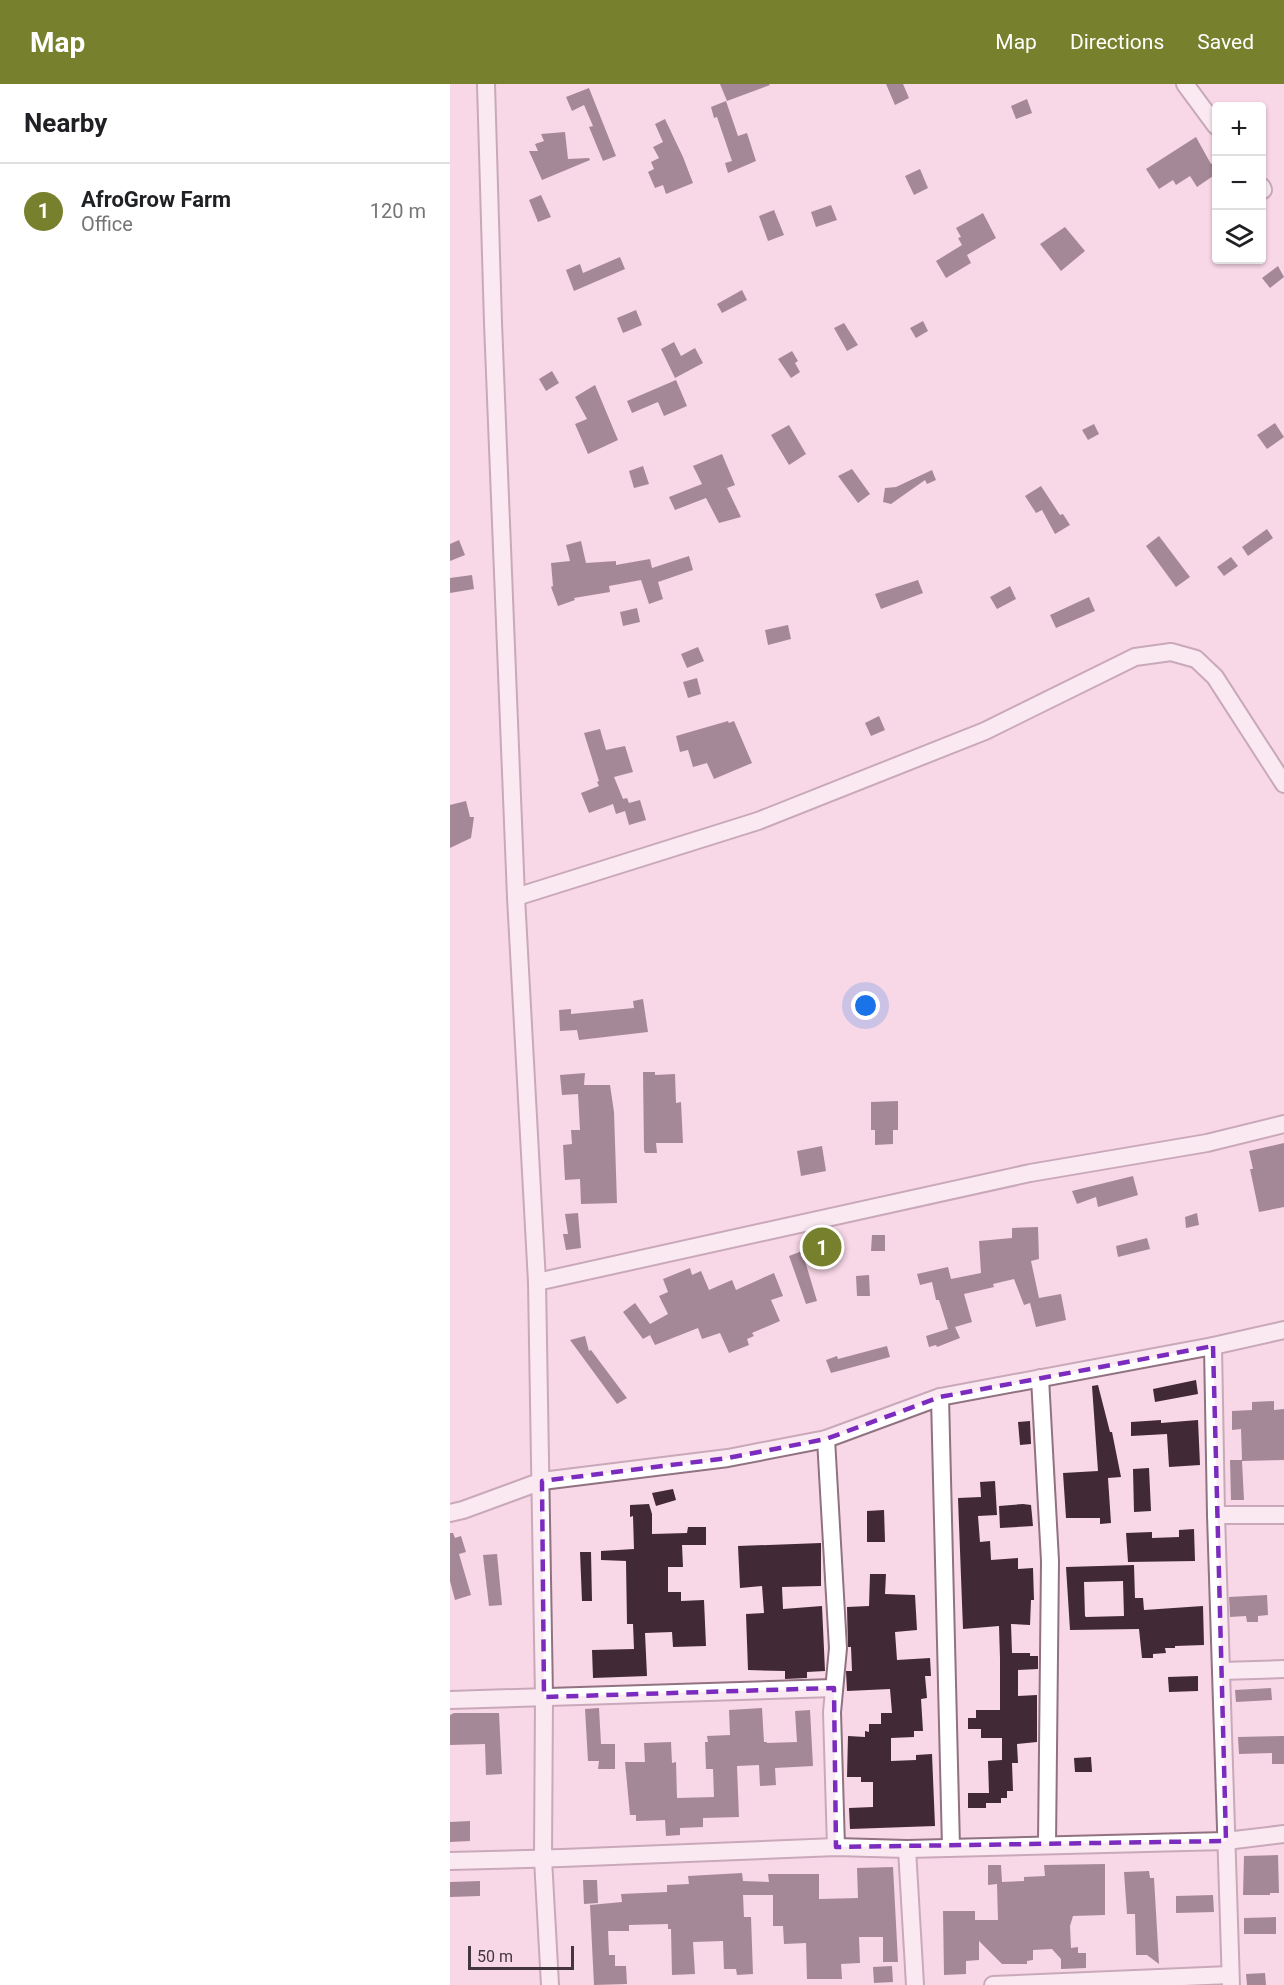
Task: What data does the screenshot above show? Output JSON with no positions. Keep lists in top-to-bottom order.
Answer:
{
  "scale_bar": "50 m",
  "page": {
    "header": "Map",
    "nav": ["Map", "Directions", "Saved"],
    "heading": "Nearby",
    "map_buttons": ["+", "−"],
    "list": [
      {
        "mark": "1",
        "name": "AfroGrow Farm",
        "note": "Office",
        "value": "120 m"
      }
    ],
    "pins": "1",
    "scale": "50 m"
  }
}
